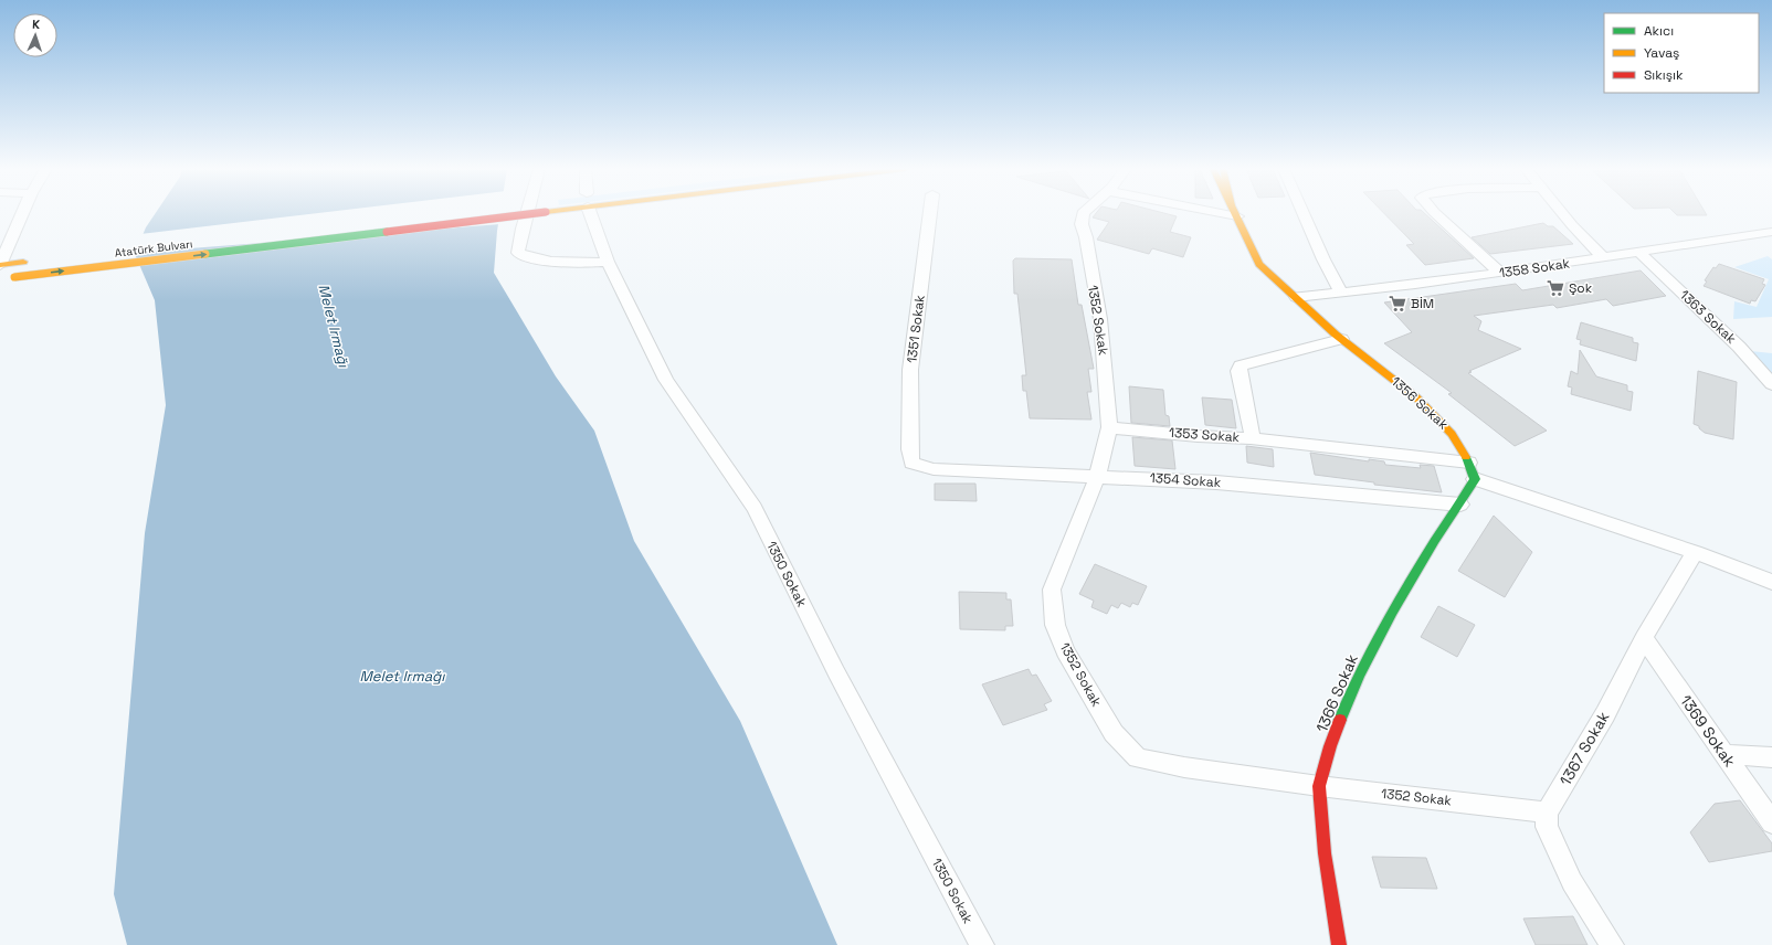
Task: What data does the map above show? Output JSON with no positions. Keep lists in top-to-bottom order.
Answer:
{
  "streets": {
    "main road": ["Atatürk Bulvarı", "1356 Sokak", "1366 Sokak"],
    "street": [
      "1358 Sokak",
      "1363 Sokak",
      "1352 Sokak",
      "1351 Sokak",
      "1353 Sokak",
      "1354 Sokak",
      "1350 Sokak",
      "1369 Sokak",
      "1367 Sokak"
    ]
  },
  "crossings": [
    ["1358 Sokak", "1363 Sokak"],
    ["1358 Sokak", "1356 Sokak"],
    ["1352 Sokak", "1353 Sokak"],
    ["1352 Sokak", "1354 Sokak"],
    ["1352 Sokak", "1366 Sokak"],
    ["1352 Sokak", "1367 Sokak"],
    ["1351 Sokak", "1354 Sokak"],
    ["1356 Sokak", "1353 Sokak"],
    ["1356 Sokak", "1366 Sokak"],
    ["1354 Sokak", "1366 Sokak"],
    ["1369 Sokak", "1367 Sokak"]
  ],
  "one_way": ["Atatürk Bulvarı"],
  "water": ["Melet Irmağı"],
  "places": {
    "supermarket": ["Şok", "BİM"]
  },
  "legend": ["Akıcı", "Yavaş", "Sıkışık"],
  "north": "top"
}
